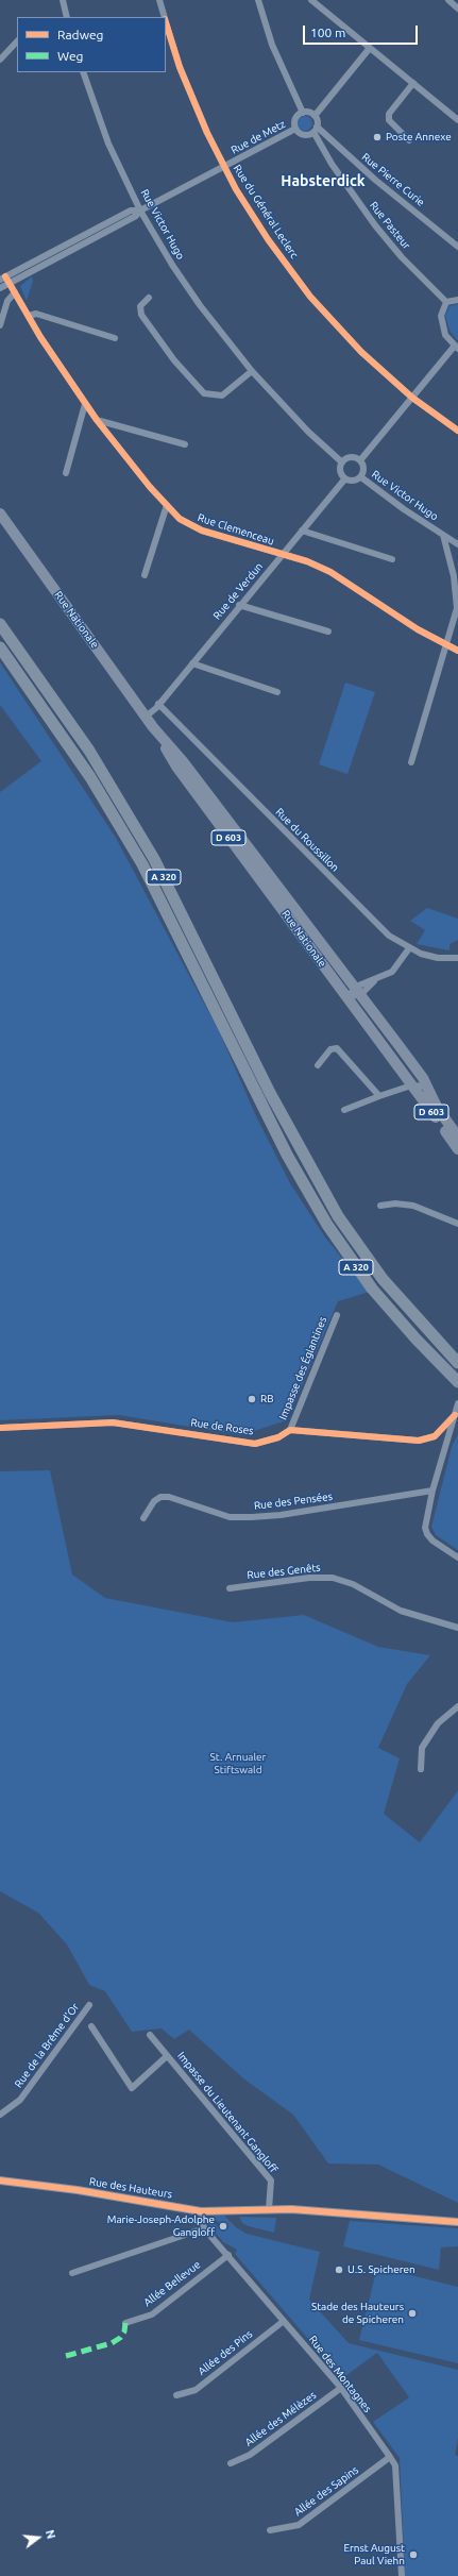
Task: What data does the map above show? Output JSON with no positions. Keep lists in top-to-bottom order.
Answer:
{
  "streets": {
    "highway": ["A 320"],
    "main road": ["Rue Nationale", "D 603"],
    "street": [
      "Rue de Metz",
      "Rue Pierre Curie",
      "Rue du Général Leclerc",
      "Rue Victor Hugo",
      "Rue Pasteur",
      "Rue Clemenceau",
      "Rue de Verdun",
      "Rue du Roussillon",
      "Impasse des Églantines",
      "Rue de Roses",
      "Rue des Pensées",
      "Rue des Genêts",
      "Rue de la Brême d'Or",
      "Impasse du Lieutenant Gangloff",
      "Rue des Hauteurs",
      "Allée Bellevue",
      "Allée des Pins",
      "Rue des Montagnes",
      "Allée des Mélèzes",
      "Allée des Sapins"
    ]
  },
  "crossings": [
    ["Rue de Metz", "Rue Pierre Curie"],
    ["Rue de Metz", "Rue du Général Leclerc"],
    ["Rue de Metz", "Rue Victor Hugo"],
    ["Rue de Metz", "Rue Pasteur"],
    ["Rue de Metz", "Rue Clemenceau"],
    ["Rue Pierre Curie", "Rue Pasteur"],
    ["Rue Victor Hugo", "Rue de Verdun"],
    ["Rue Clemenceau", "Rue de Verdun"],
    ["Rue de Verdun", "Rue Nationale"],
    ["Rue de Verdun", "Rue du Roussillon"],
    ["Impasse des Églantines", "Rue de Roses"],
    ["Impasse du Lieutenant Gangloff", "Rue des Hauteurs"],
    ["Allée Bellevue", "Rue des Montagnes"],
    ["Allée des Pins", "Rue des Montagnes"],
    ["Rue des Montagnes", "Allée des Mélèzes"],
    ["Rue des Montagnes", "Allée des Sapins"]
  ],
  "districts": ["Habsterdick"],
  "parks": ["St. Arnualer Stiftswald"],
  "places": [
    "Poste Annexe",
    "RB",
    "Marie-Joseph-Adolphe Gangloff",
    "U.S. Spicheren",
    "Stade des Hauteurs de Spicheren",
    "Ernst August Paul Viehn"
  ],
  "legend": ["Radweg", "Weg"],
  "scale_bar": "100 m",
  "north": "right"
}
